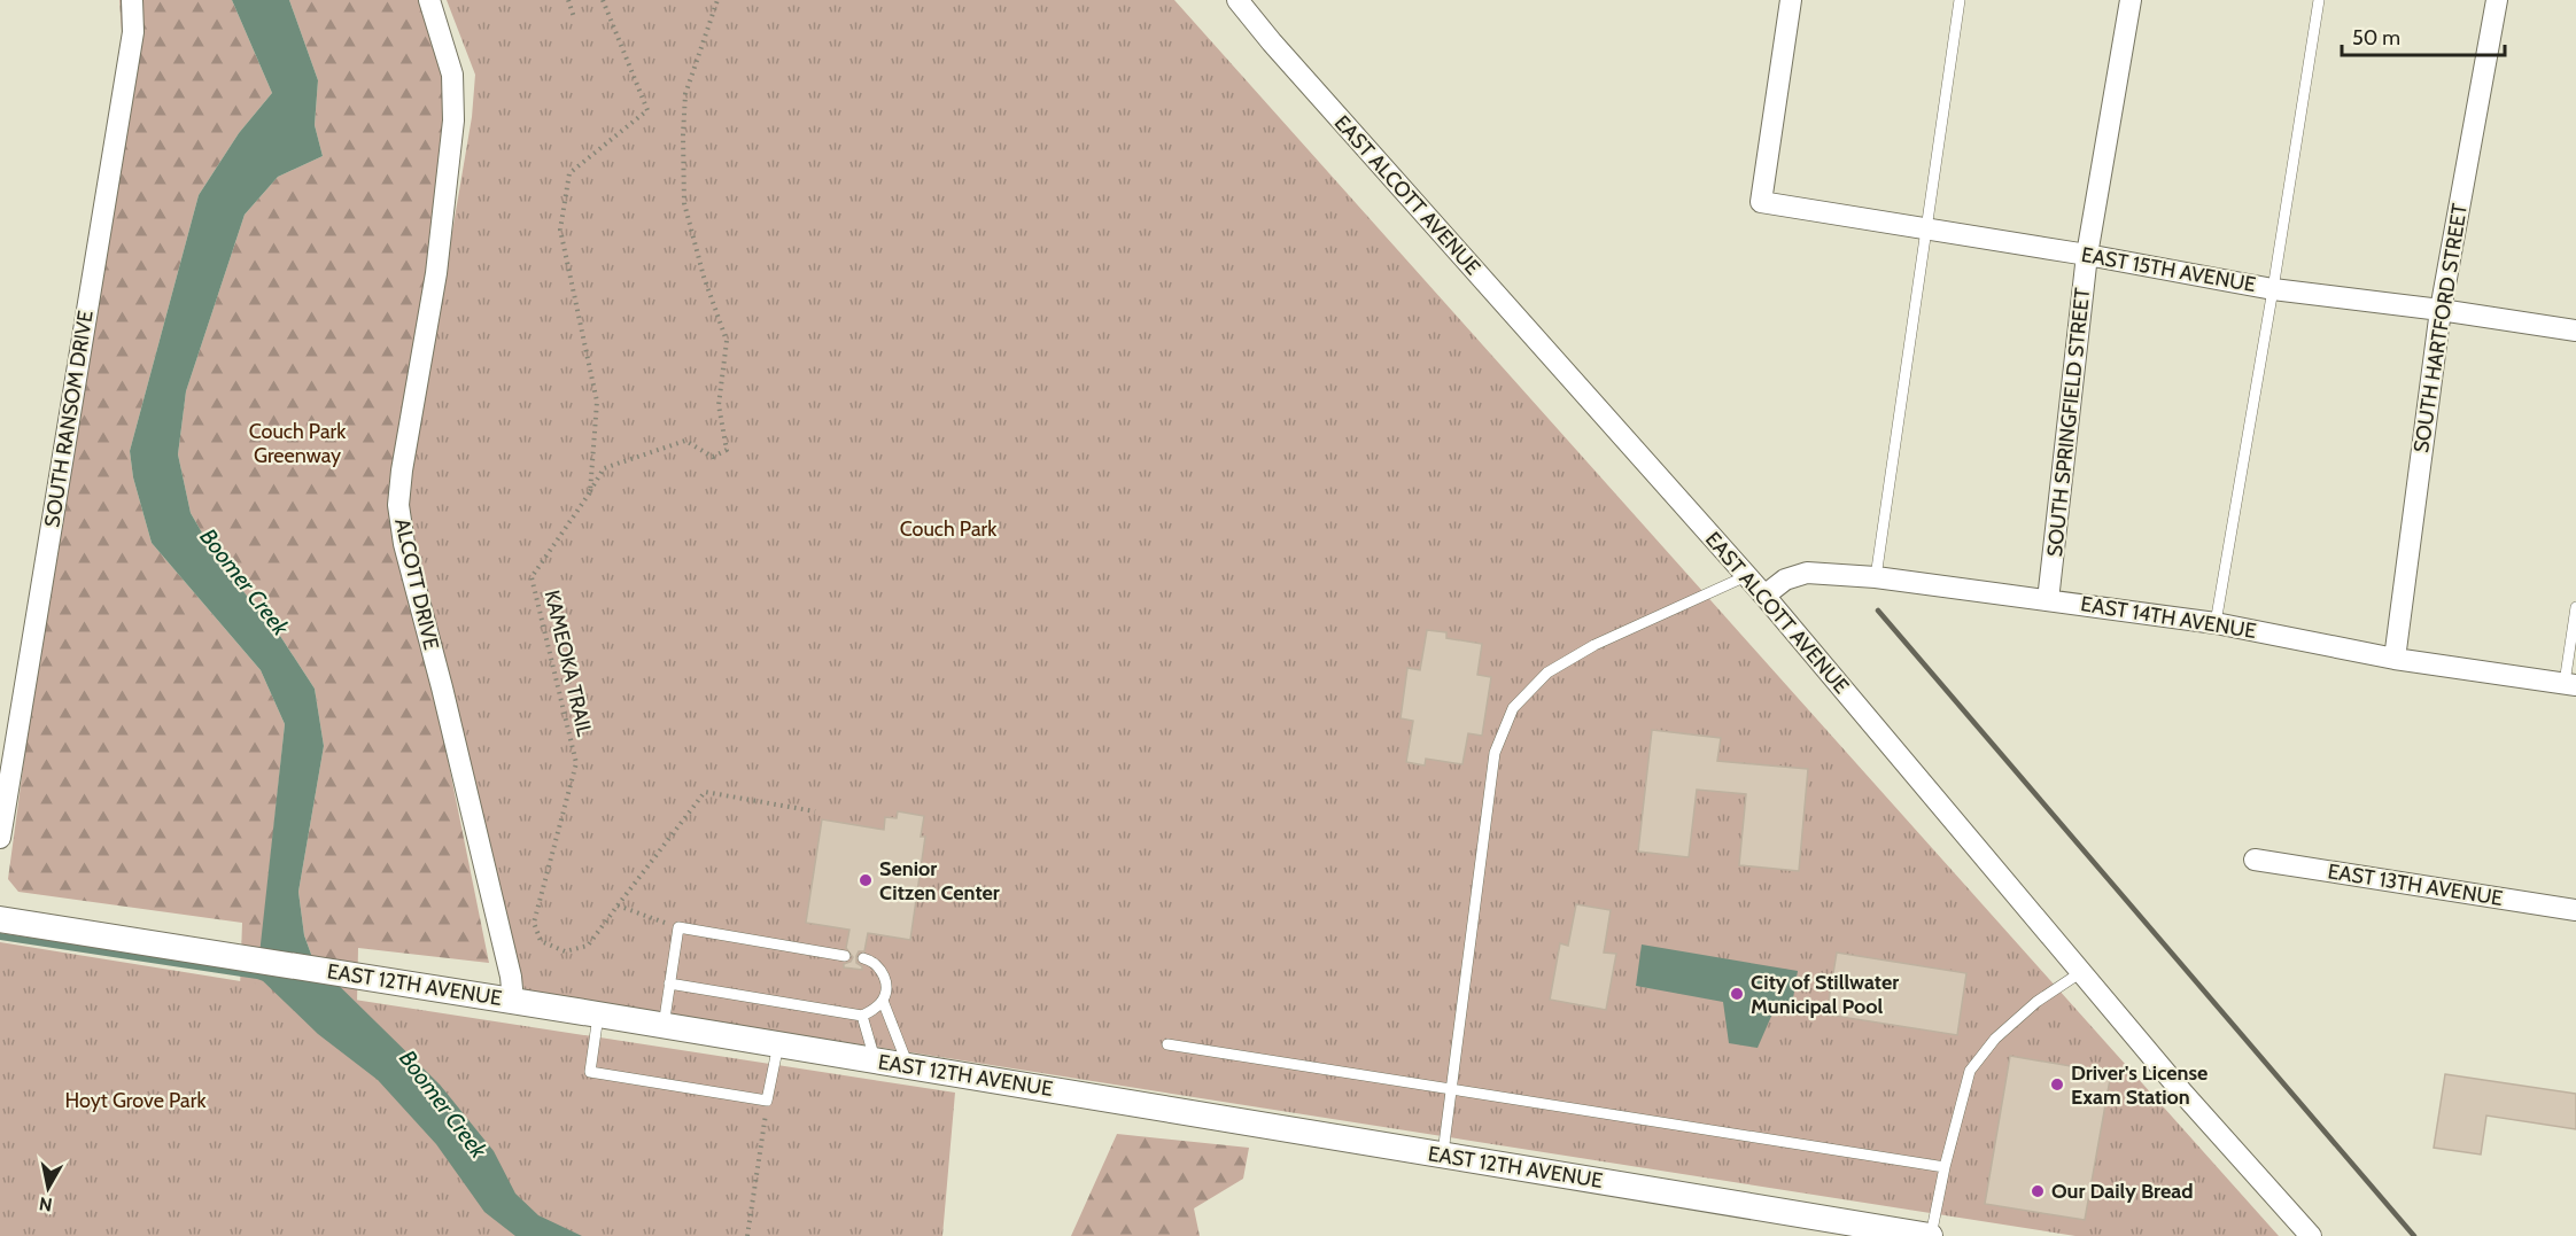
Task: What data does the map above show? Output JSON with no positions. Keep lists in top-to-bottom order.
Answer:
{
  "streets": {
    "street": [
      "EAST ALCOTT AVENUE",
      "EAST 15TH AVENUE",
      "SOUTH HARTFORD STREET",
      "SOUTH RANSOM DRIVE",
      "SOUTH SPRINGFIELD STREET",
      "ALCOTT DRIVE",
      "EAST 14TH AVENUE",
      "EAST 13TH AVENUE",
      "EAST 12TH AVENUE"
    ],
    "path": ["KAMEOKA TRAIL"]
  },
  "crossings": [
    ["EAST ALCOTT AVENUE", "EAST 14TH AVENUE"],
    ["EAST 15TH AVENUE", "SOUTH HARTFORD STREET"],
    ["EAST 15TH AVENUE", "SOUTH SPRINGFIELD STREET"],
    ["SOUTH HARTFORD STREET", "EAST 14TH AVENUE"],
    ["SOUTH SPRINGFIELD STREET", "EAST 14TH AVENUE"],
    ["ALCOTT DRIVE", "EAST 12TH AVENUE"]
  ],
  "water": ["Boomer Creek"],
  "parks": ["Couch Park Greenway", "Couch Park", "Hoyt Grove Park"],
  "places": [
    "Senior Citzen Center",
    "City of Stillwater Municipal Pool",
    "Driver's License Exam Station",
    "Our Daily Bread"
  ],
  "scale_bar": "50 m",
  "north": "bottom"
}
